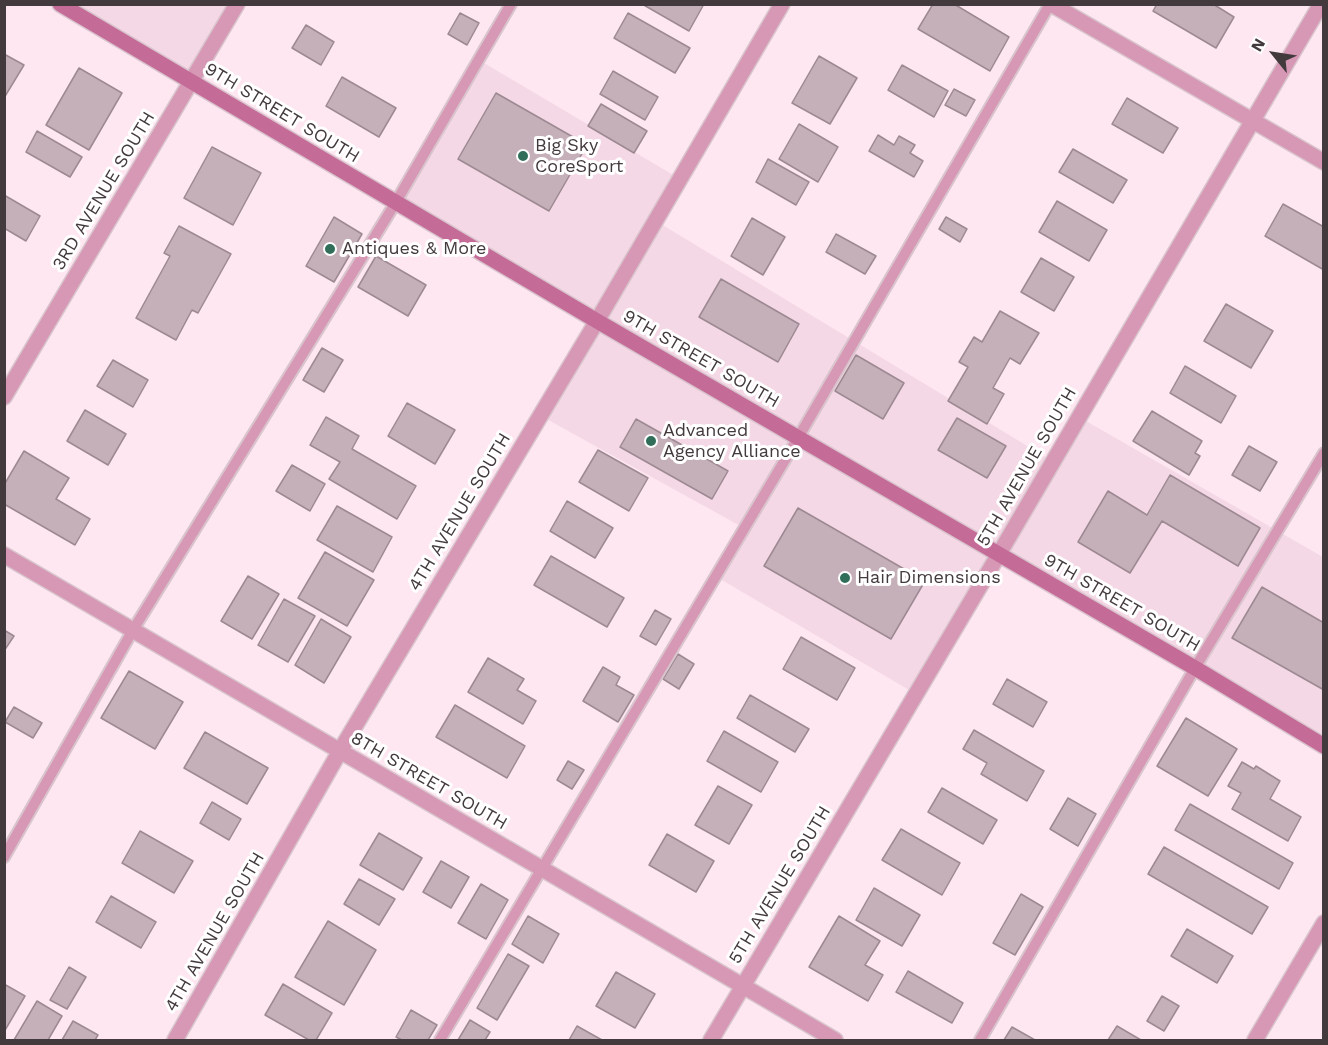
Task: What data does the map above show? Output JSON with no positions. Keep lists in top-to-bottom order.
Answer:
{
  "streets": {
    "main road": ["9TH STREET SOUTH"],
    "street": [
      "3RD AVENUE SOUTH",
      "5TH AVENUE SOUTH",
      "4TH AVENUE SOUTH",
      "8TH STREET SOUTH"
    ]
  },
  "crossings": [
    ["9TH STREET SOUTH", "3RD AVENUE SOUTH"],
    ["9TH STREET SOUTH", "5TH AVENUE SOUTH"],
    ["9TH STREET SOUTH", "4TH AVENUE SOUTH"],
    ["5TH AVENUE SOUTH", "8TH STREET SOUTH"],
    ["4TH AVENUE SOUTH", "8TH STREET SOUTH"]
  ],
  "places": [
    "Big Sky CoreSport",
    "Antiques & More",
    "Advanced Agency Alliance",
    "Hair Dimensions"
  ],
  "north": "top left"
}
